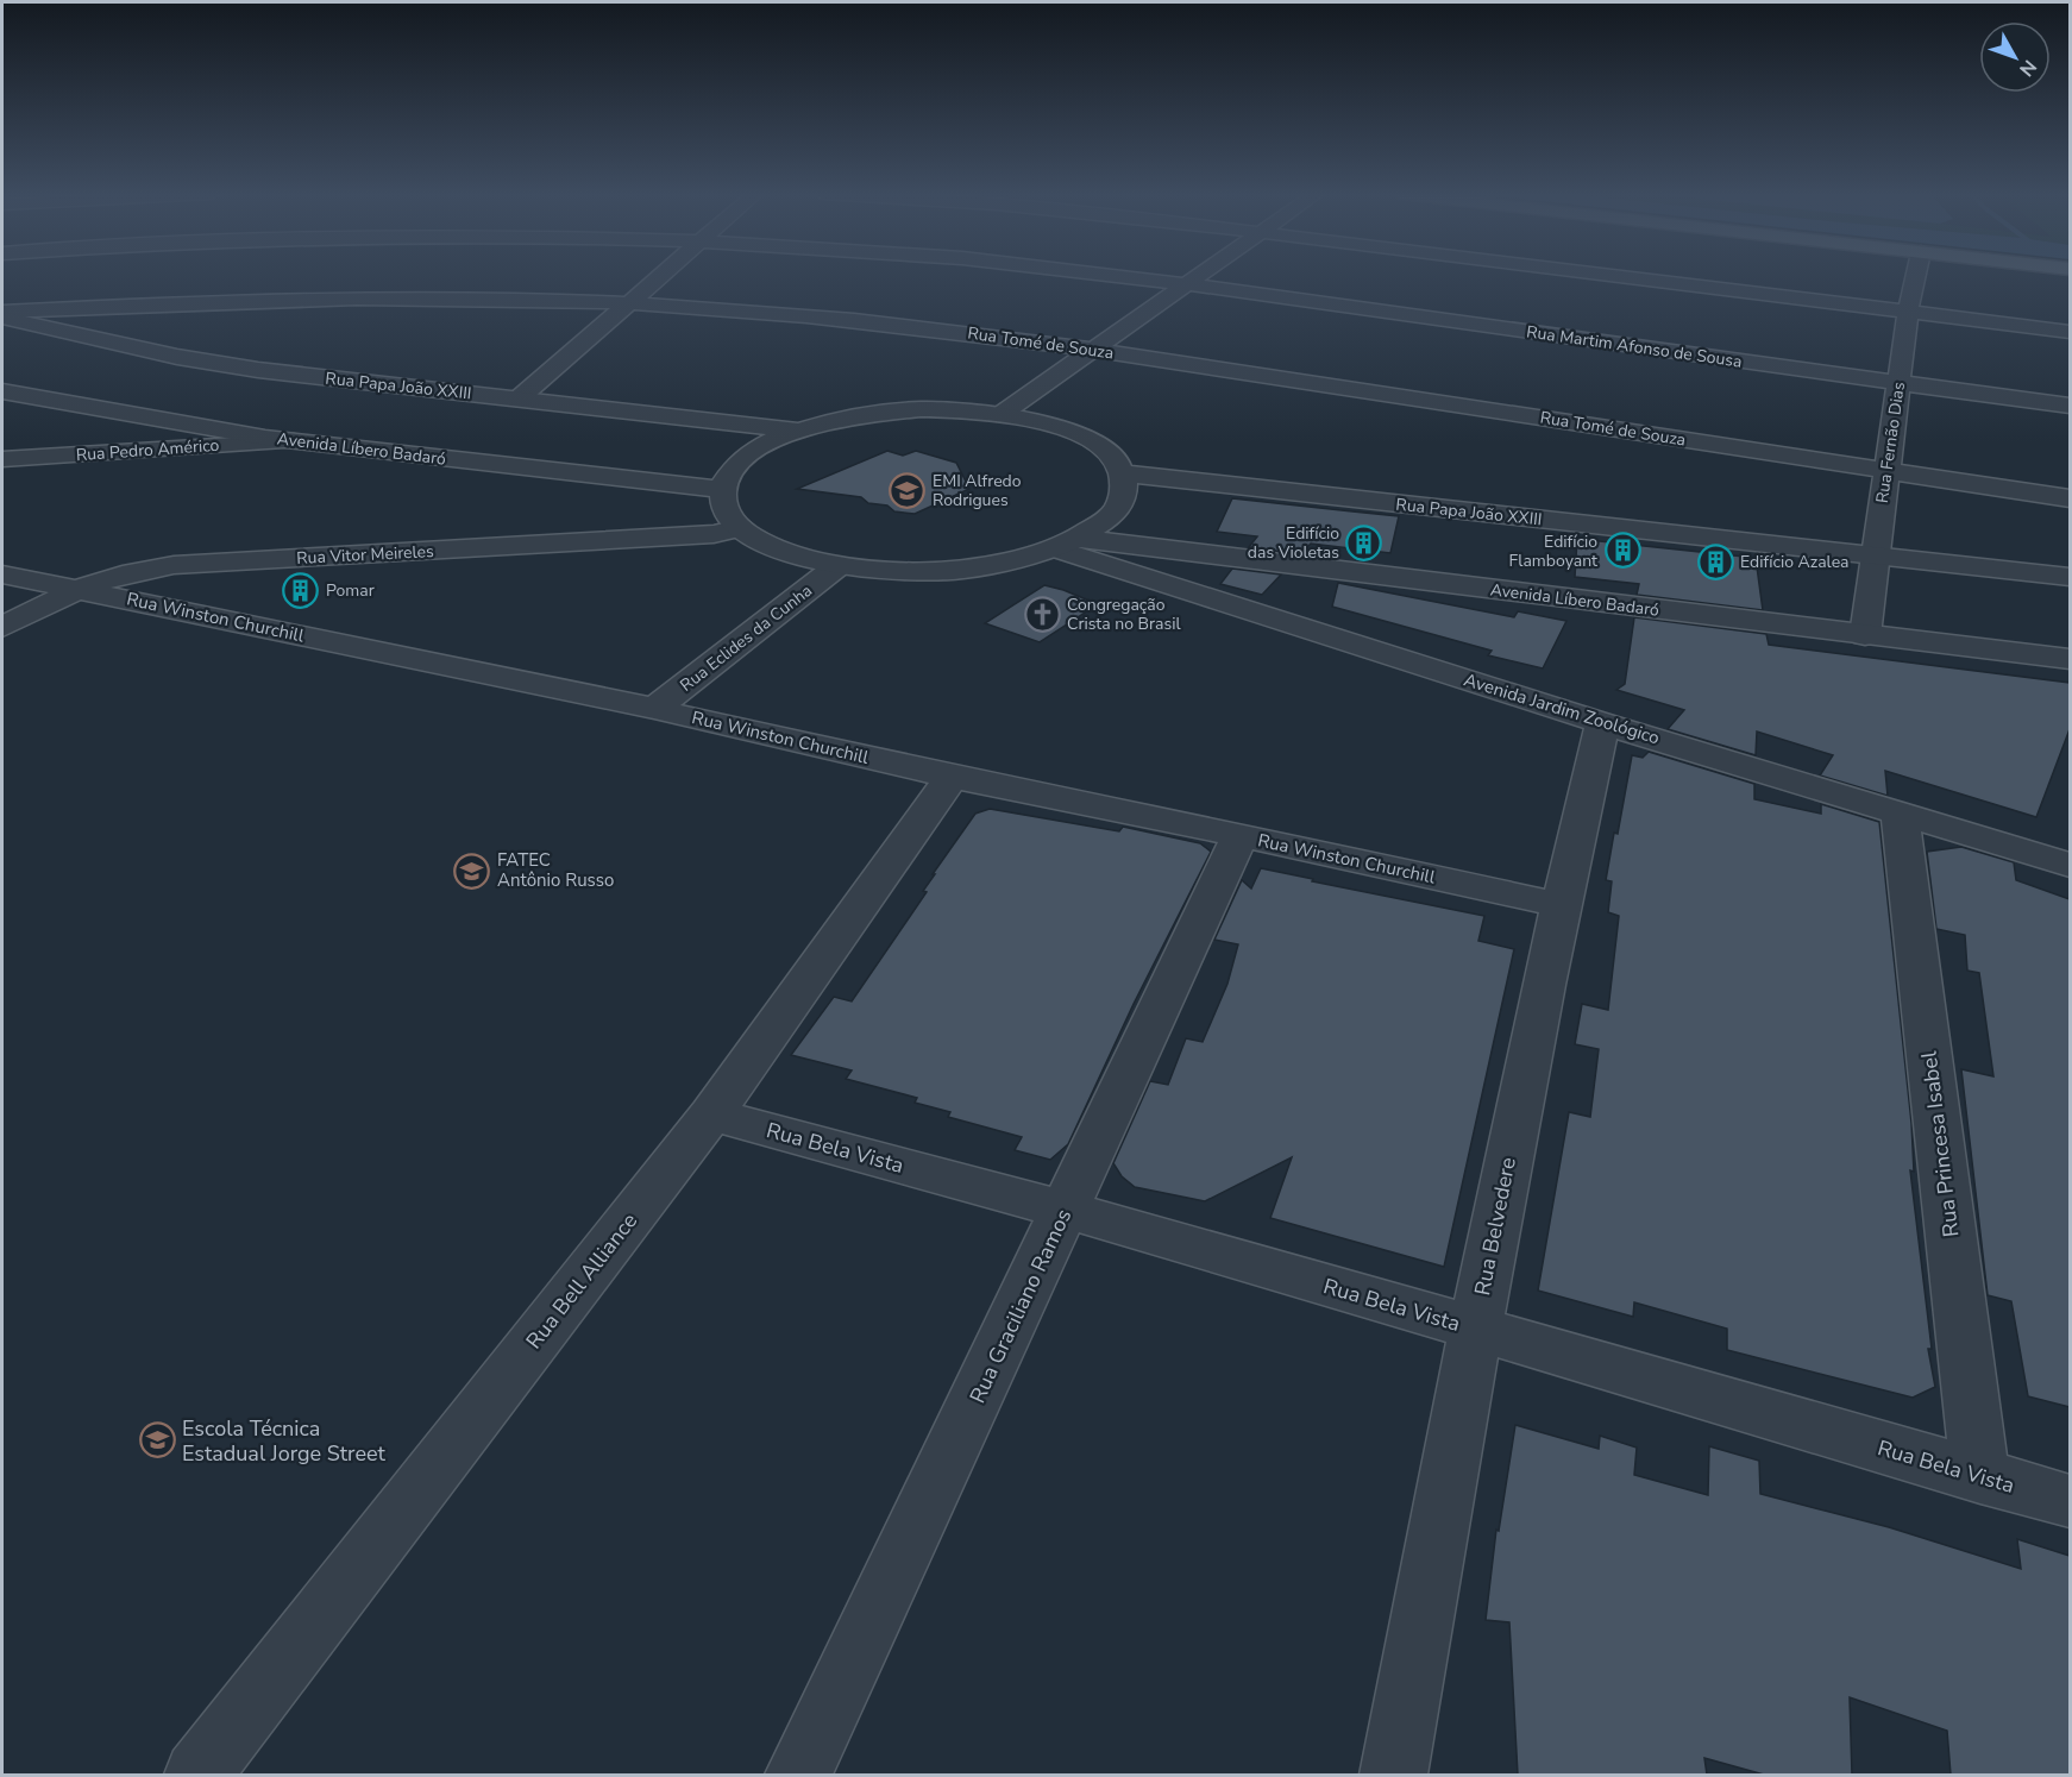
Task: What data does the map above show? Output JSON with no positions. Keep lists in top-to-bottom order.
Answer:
{
  "streets": {
    "street": [
      "Rua Tomé de Souza",
      "Rua Martim Afonso de Sousa",
      "Rua Papa João XXIII",
      "Rua Fernão Dias",
      "Avenida Líbero Badaró",
      "Rua Pedro Américo",
      "Rua Vitor Meireles",
      "Rua Winston Churchill",
      "Rua Eclides da Cunha",
      "Avenida Jardim Zoológico",
      "Rua Princesa Isabel",
      "Rua Bela Vista",
      "Rua Belvedere",
      "Rua Bell Alliance",
      "Rua Graciliano Ramos"
    ]
  },
  "crossings": [
    ["Rua Tomé de Souza", "Rua Fernão Dias"],
    ["Rua Martim Afonso de Sousa", "Rua Fernão Dias"],
    ["Rua Papa João XXIII", "Rua Fernão Dias"],
    ["Rua Papa João XXIII", "Avenida Líbero Badaró"],
    ["Rua Fernão Dias", "Avenida Líbero Badaró"],
    ["Avenida Líbero Badaró", "Rua Pedro Américo"],
    ["Avenida Líbero Badaró", "Rua Vitor Meireles"],
    ["Avenida Líbero Badaró", "Rua Eclides da Cunha"],
    ["Avenida Líbero Badaró", "Avenida Jardim Zoológico"],
    ["Rua Vitor Meireles", "Rua Winston Churchill"],
    ["Rua Winston Churchill", "Rua Eclides da Cunha"],
    ["Rua Winston Churchill", "Rua Belvedere"],
    ["Rua Winston Churchill", "Rua Bell Alliance"],
    ["Rua Winston Churchill", "Rua Graciliano Ramos"],
    ["Avenida Jardim Zoológico", "Rua Princesa Isabel"],
    ["Avenida Jardim Zoológico", "Rua Belvedere"],
    ["Rua Princesa Isabel", "Rua Bela Vista"],
    ["Rua Bela Vista", "Rua Belvedere"],
    ["Rua Bela Vista", "Rua Bell Alliance"],
    ["Rua Bela Vista", "Rua Graciliano Ramos"]
  ],
  "places": {
    "school or university": ["EMI Alfredo Rodrigues", "FATEC Antônio Russo", "Escola Técnica Estadual Jorge Street"],
    "building": [
      "Edifício das Violetas",
      "Edifício Flamboyant",
      "Edifício Azalea",
      "Pomar"
    ],
    "church": ["Congregação Crista no Brasil"]
  },
  "north": "bottom right"
}
